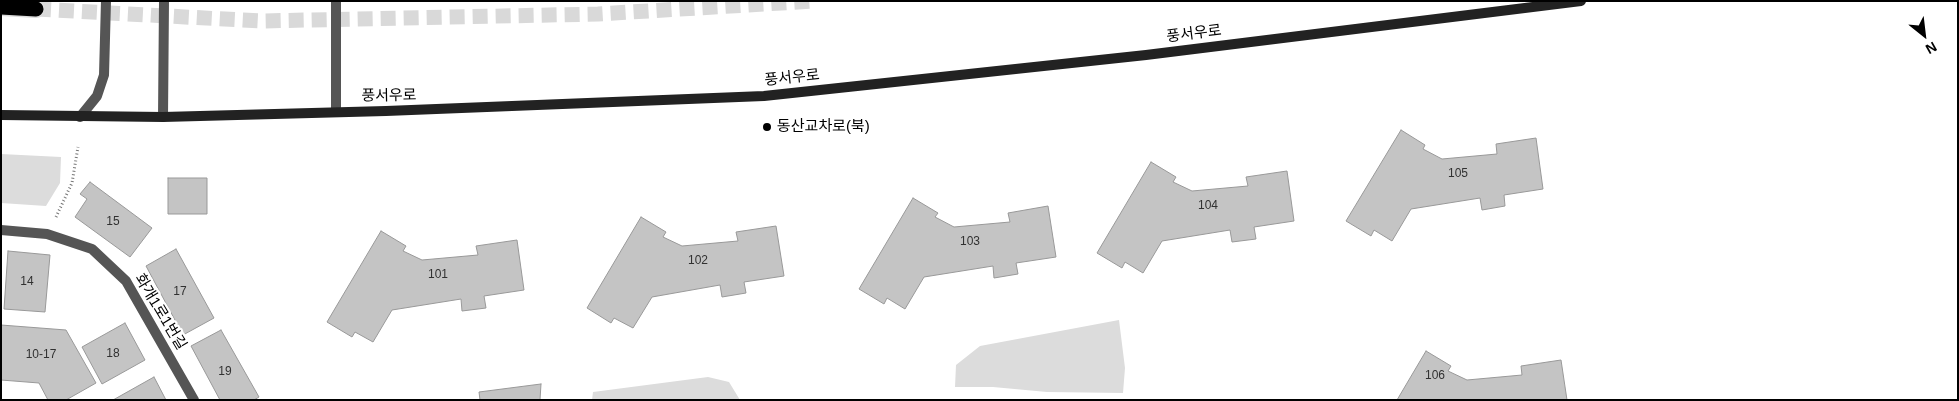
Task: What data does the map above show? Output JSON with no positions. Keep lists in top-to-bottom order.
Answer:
{
  "streets": {
    "street": ["풍서우로", "화개1로1번길"]
  },
  "places": ["동산교차로(북)"],
  "house_numbers": [
    "105",
    "104",
    "15",
    "103",
    "102",
    "101",
    "14",
    "17",
    "18",
    "10-17",
    "19",
    "106"
  ],
  "north": "bottom right"
}
